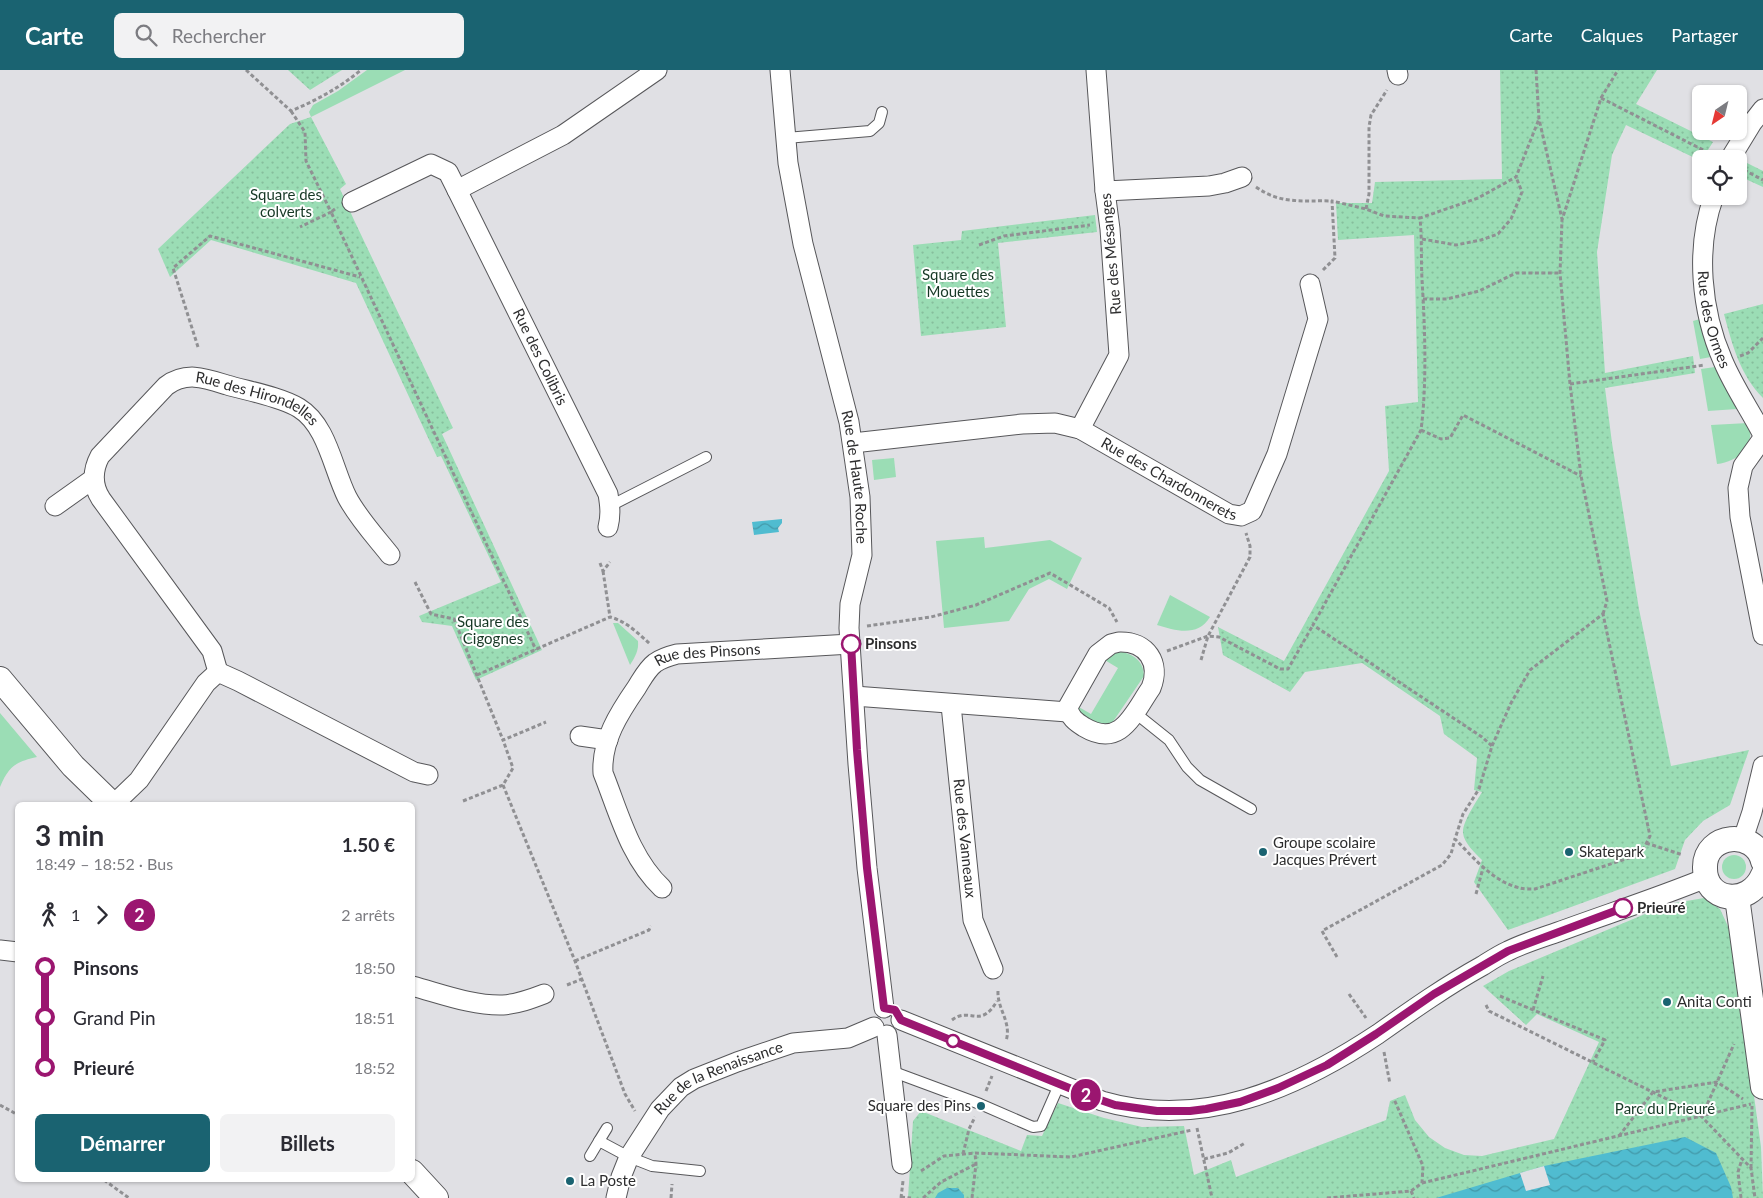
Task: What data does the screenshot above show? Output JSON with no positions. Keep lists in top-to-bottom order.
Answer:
{
  "streets": {
    "street": [
      "Rue des Mésanges",
      "Rue des Ormes",
      "Rue des Colibris",
      "Rue des Hirondelles",
      "Rue des Chardonnerets",
      "Rue de Haute Roche",
      "Rue des Pinsons",
      "Rue des Vanneaux",
      "Rue de la Renaissance"
    ]
  },
  "crossings": [
    ["Rue des Mésanges", "Rue des Chardonnerets"],
    ["Rue des Chardonnerets", "Rue de Haute Roche"],
    ["Rue de Haute Roche", "Rue des Pinsons"],
    ["Rue de Haute Roche", "Rue de la Renaissance"]
  ],
  "parks": [
    "Square des colverts",
    "Square des Mouettes",
    "Square des Cigognes",
    "Parc du Prieuré"
  ],
  "places": [
    "Pinsons",
    "Groupe scolaire Jacques Prévert",
    "Skatepark",
    "Prieuré",
    "Anita Conti",
    "Square des Pins",
    "La Poste"
  ],
  "lines": ["bus line 2"],
  "north": "bottom left",
  "page": {
    "header": "Carte",
    "search": "Rechercher",
    "nav": ["Carte", "Calques", "Partager"],
    "on_map": "2",
    "heading": ["3 min", "18:49 – 18:52 · Bus", "1.50 €"],
    "legs": ["1", "2", "2 arrêts"],
    "list": [
      {
        "name": "Pinsons",
        "value": "18:50"
      },
      {
        "name": "Grand Pin",
        "value": "18:51"
      },
      {
        "name": "Prieuré",
        "value": "18:52"
      }
    ],
    "buttons": ["Démarrer", "Billets"]
  }
}
